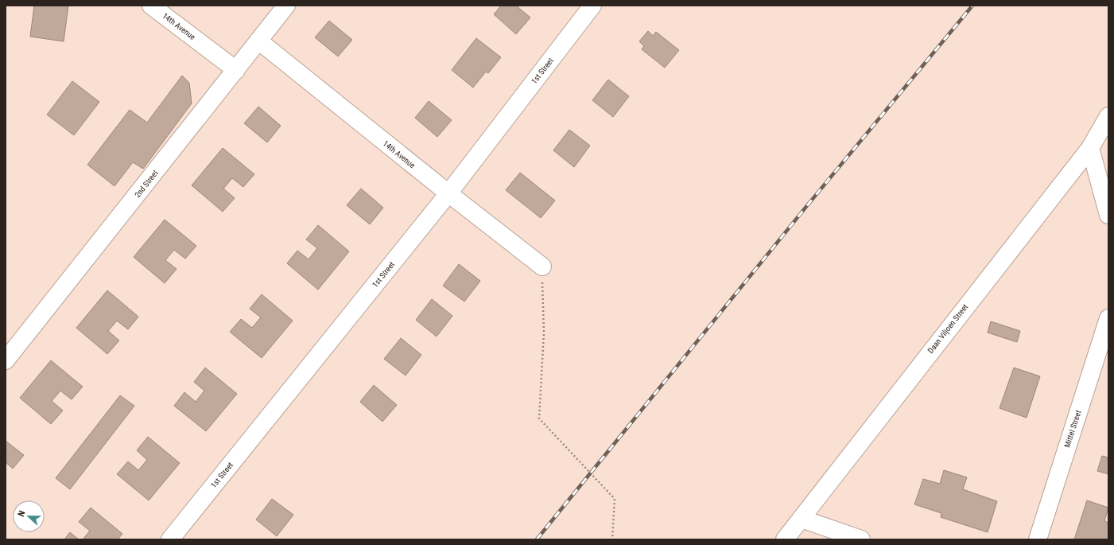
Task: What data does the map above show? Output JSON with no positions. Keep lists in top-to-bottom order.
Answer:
{
  "streets": {
    "street": [
      "14th Avenue",
      "1st Street",
      "2nd Street",
      "Daan Viljoen Street",
      "Mittel Street"
    ]
  },
  "crossings": [
    ["14th Avenue", "1st Street"],
    ["14th Avenue", "2nd Street"]
  ],
  "north": "left"
}
